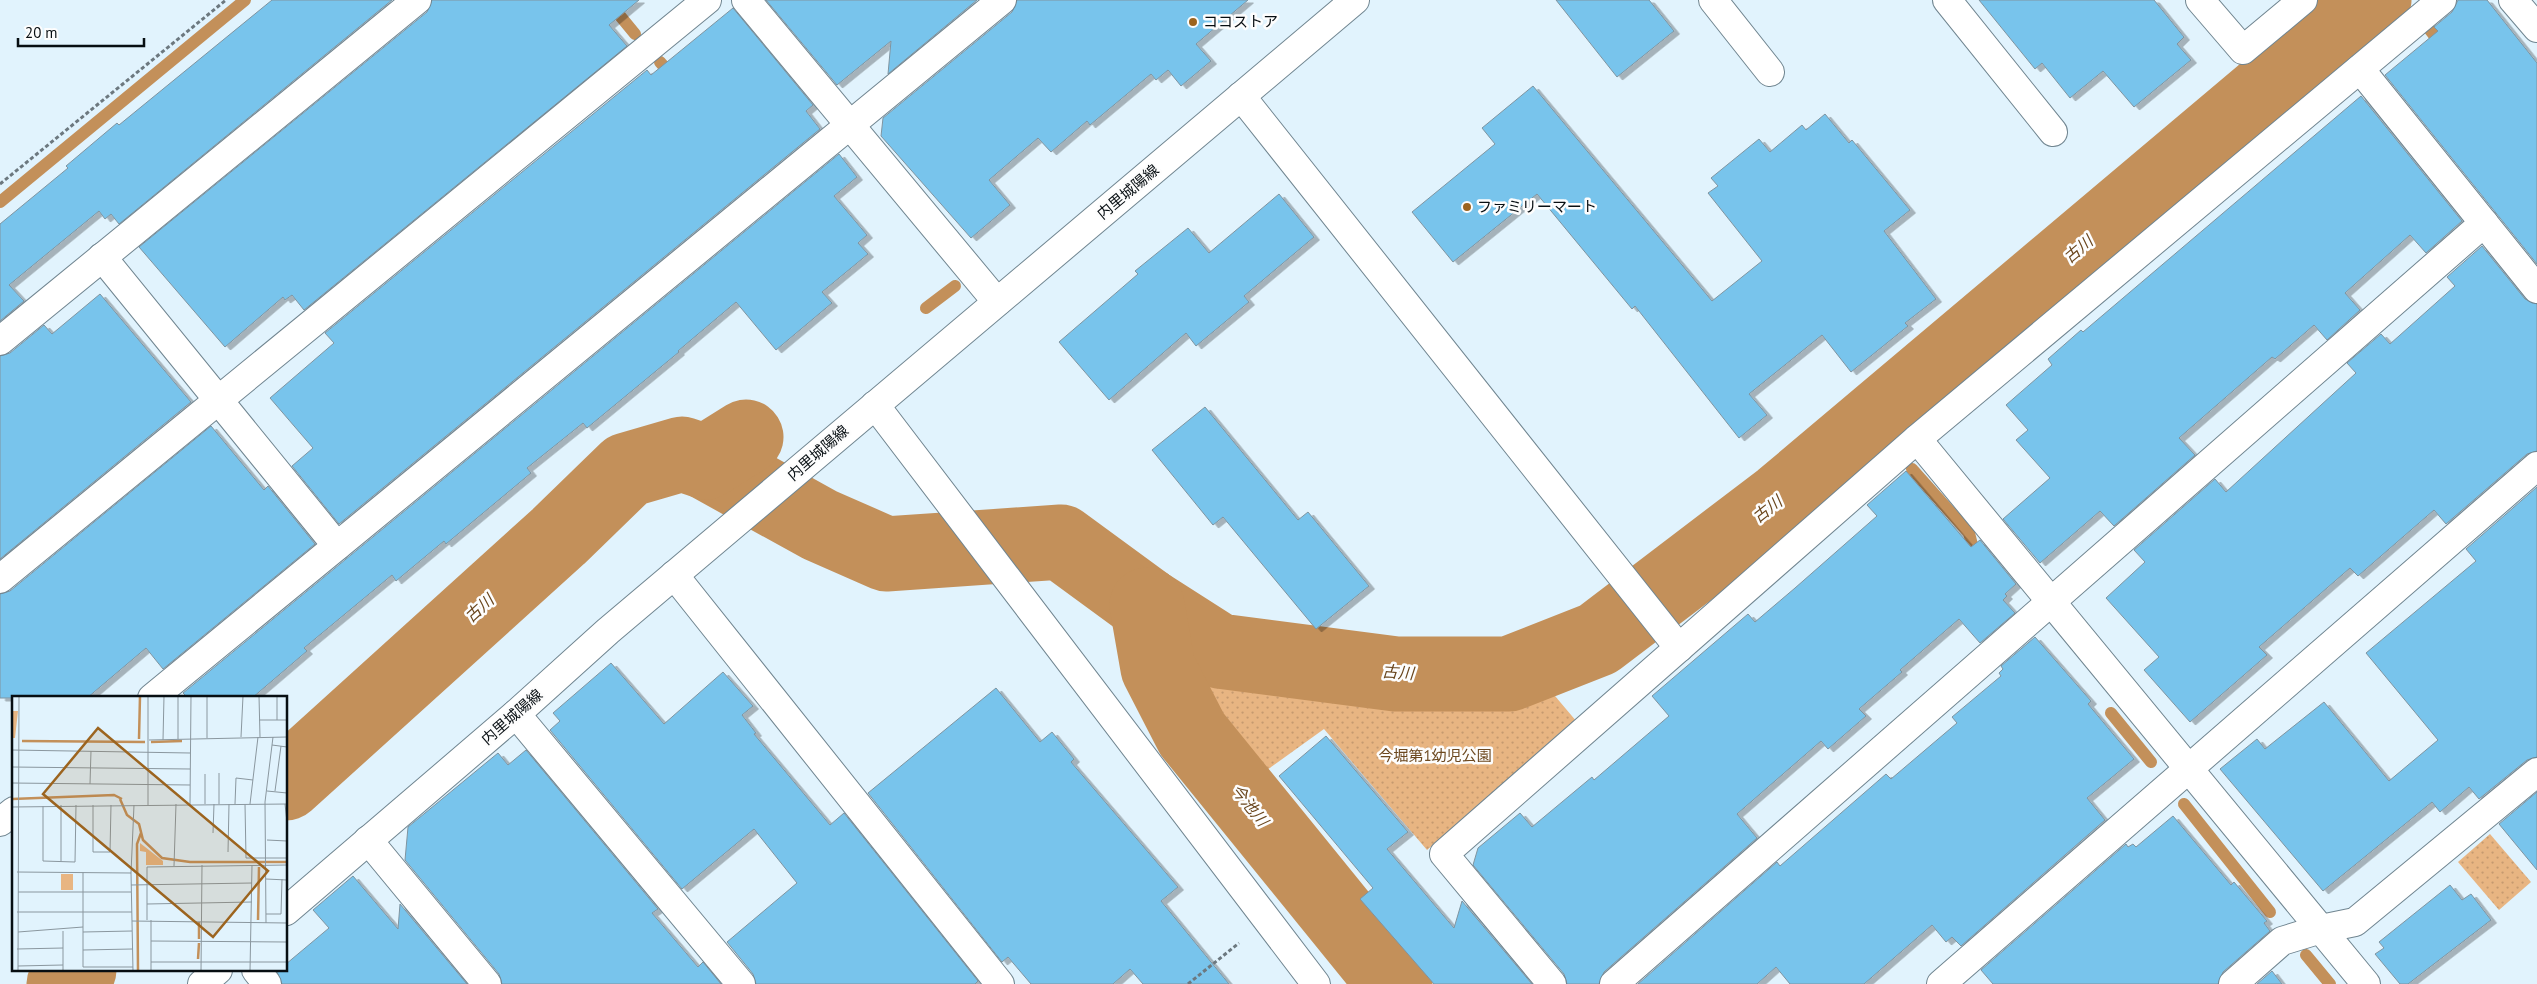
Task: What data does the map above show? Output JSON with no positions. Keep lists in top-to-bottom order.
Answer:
{
  "streets": {
    "street": ["内里城陽線"]
  },
  "water": ["古川", "今池川"],
  "parks": ["今堀第1幼児公園"],
  "places": ["ココストア", "ファミリーマート"],
  "scale_bar": "20 m"
}
